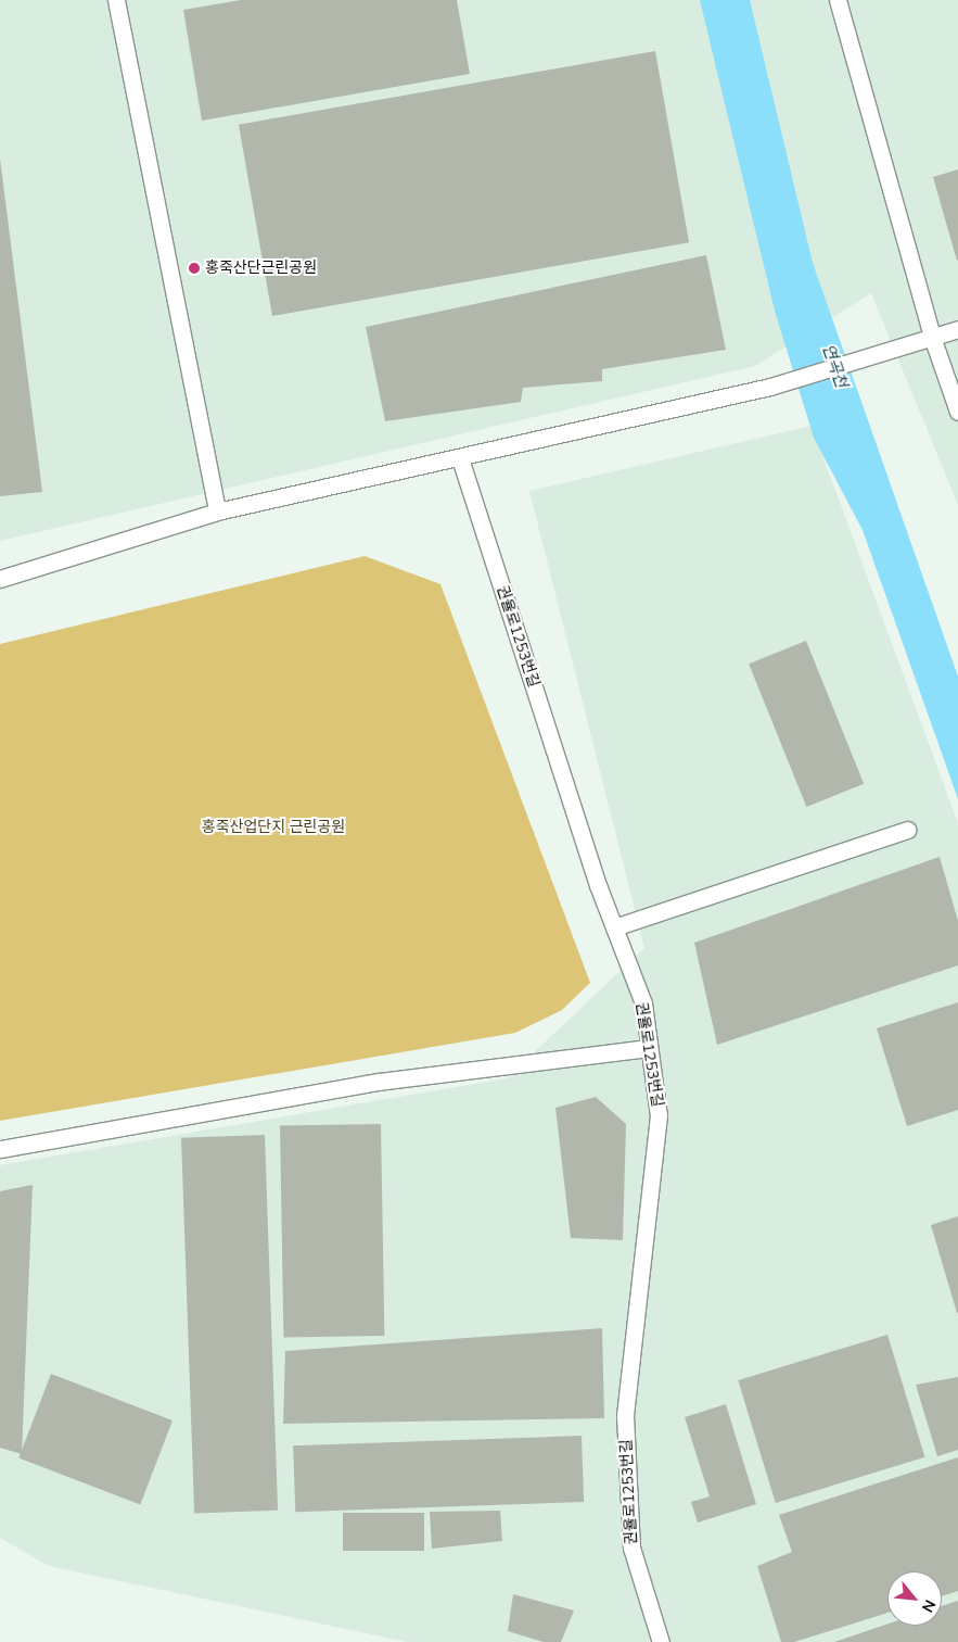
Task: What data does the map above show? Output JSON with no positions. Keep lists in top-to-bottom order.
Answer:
{
  "streets": {
    "lane": ["권율로1253번길"]
  },
  "water": ["연곡천"],
  "parks": ["홍죽산업단지 근린공원"],
  "places": ["홍죽산단근린공원"],
  "north": "bottom right"
}
